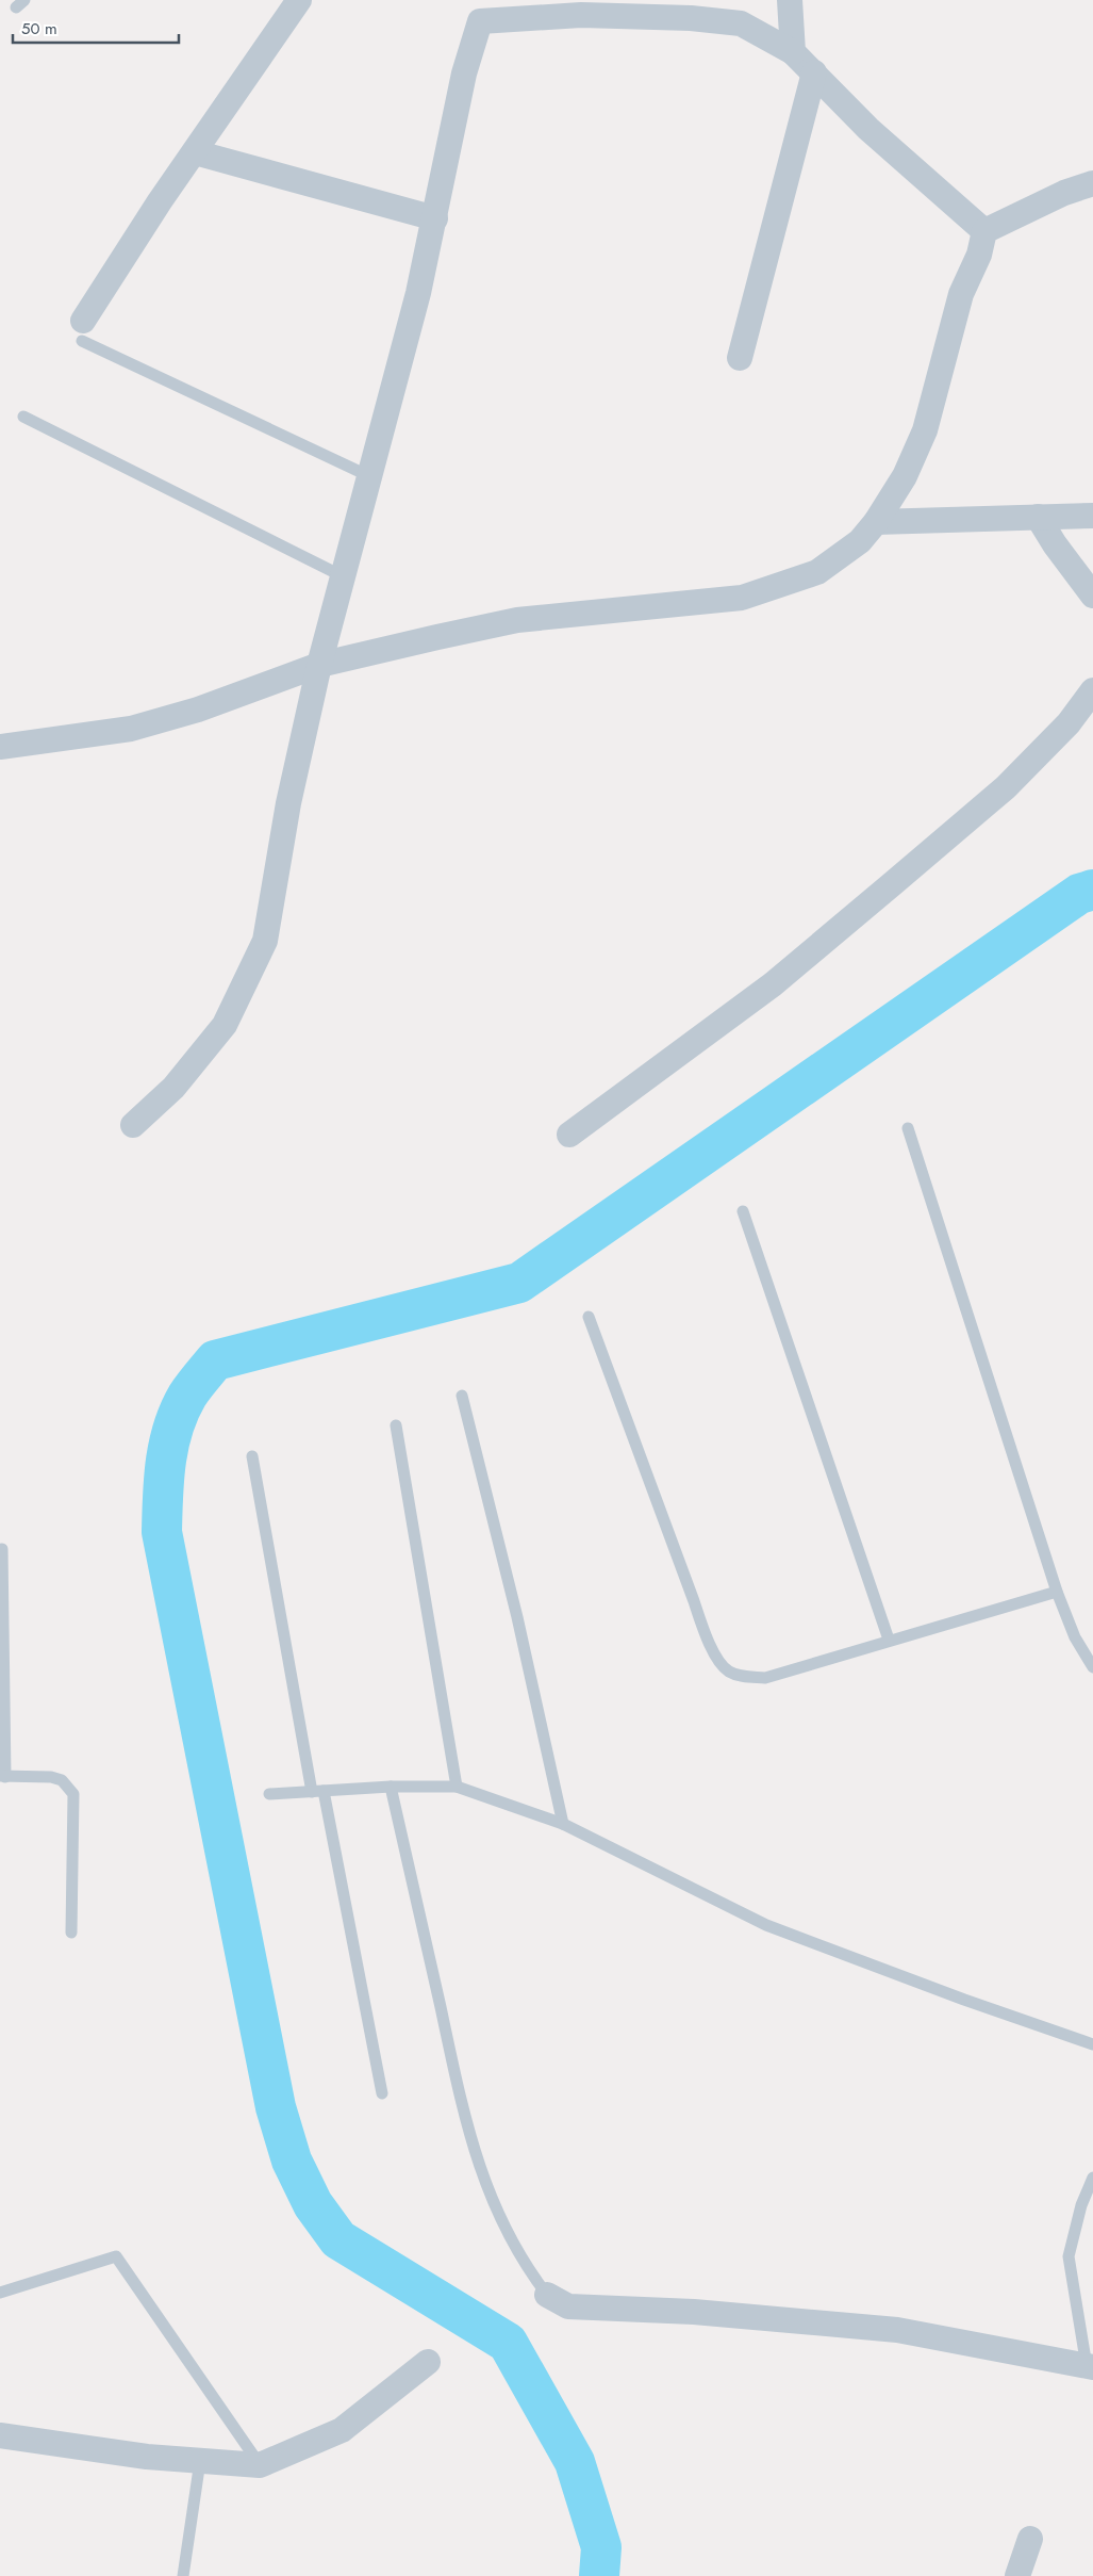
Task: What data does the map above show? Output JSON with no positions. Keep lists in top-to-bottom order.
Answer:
{
  "scale_bar": "50 m"
}
